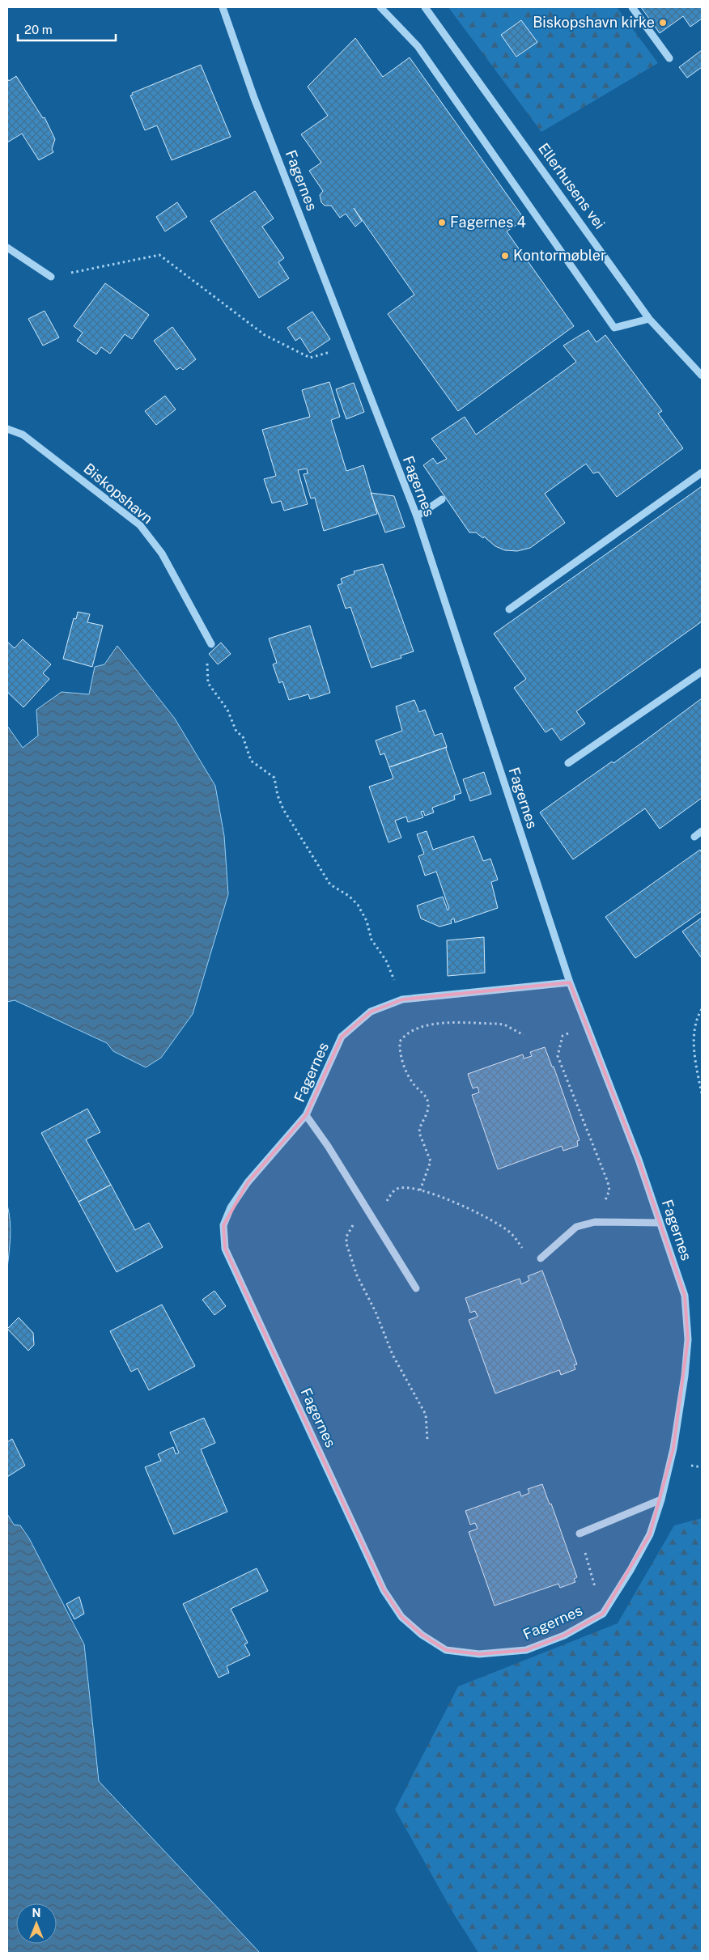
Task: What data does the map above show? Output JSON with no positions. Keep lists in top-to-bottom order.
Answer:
{
  "streets": {
    "street": ["Fagernes", "Ellerhusens vei", "Biskopshavn"]
  },
  "places": ["Biskopshavn kirke", "Fagernes 4", "Kontormøbler"],
  "scale_bar": "20 m",
  "north": "top"
}
